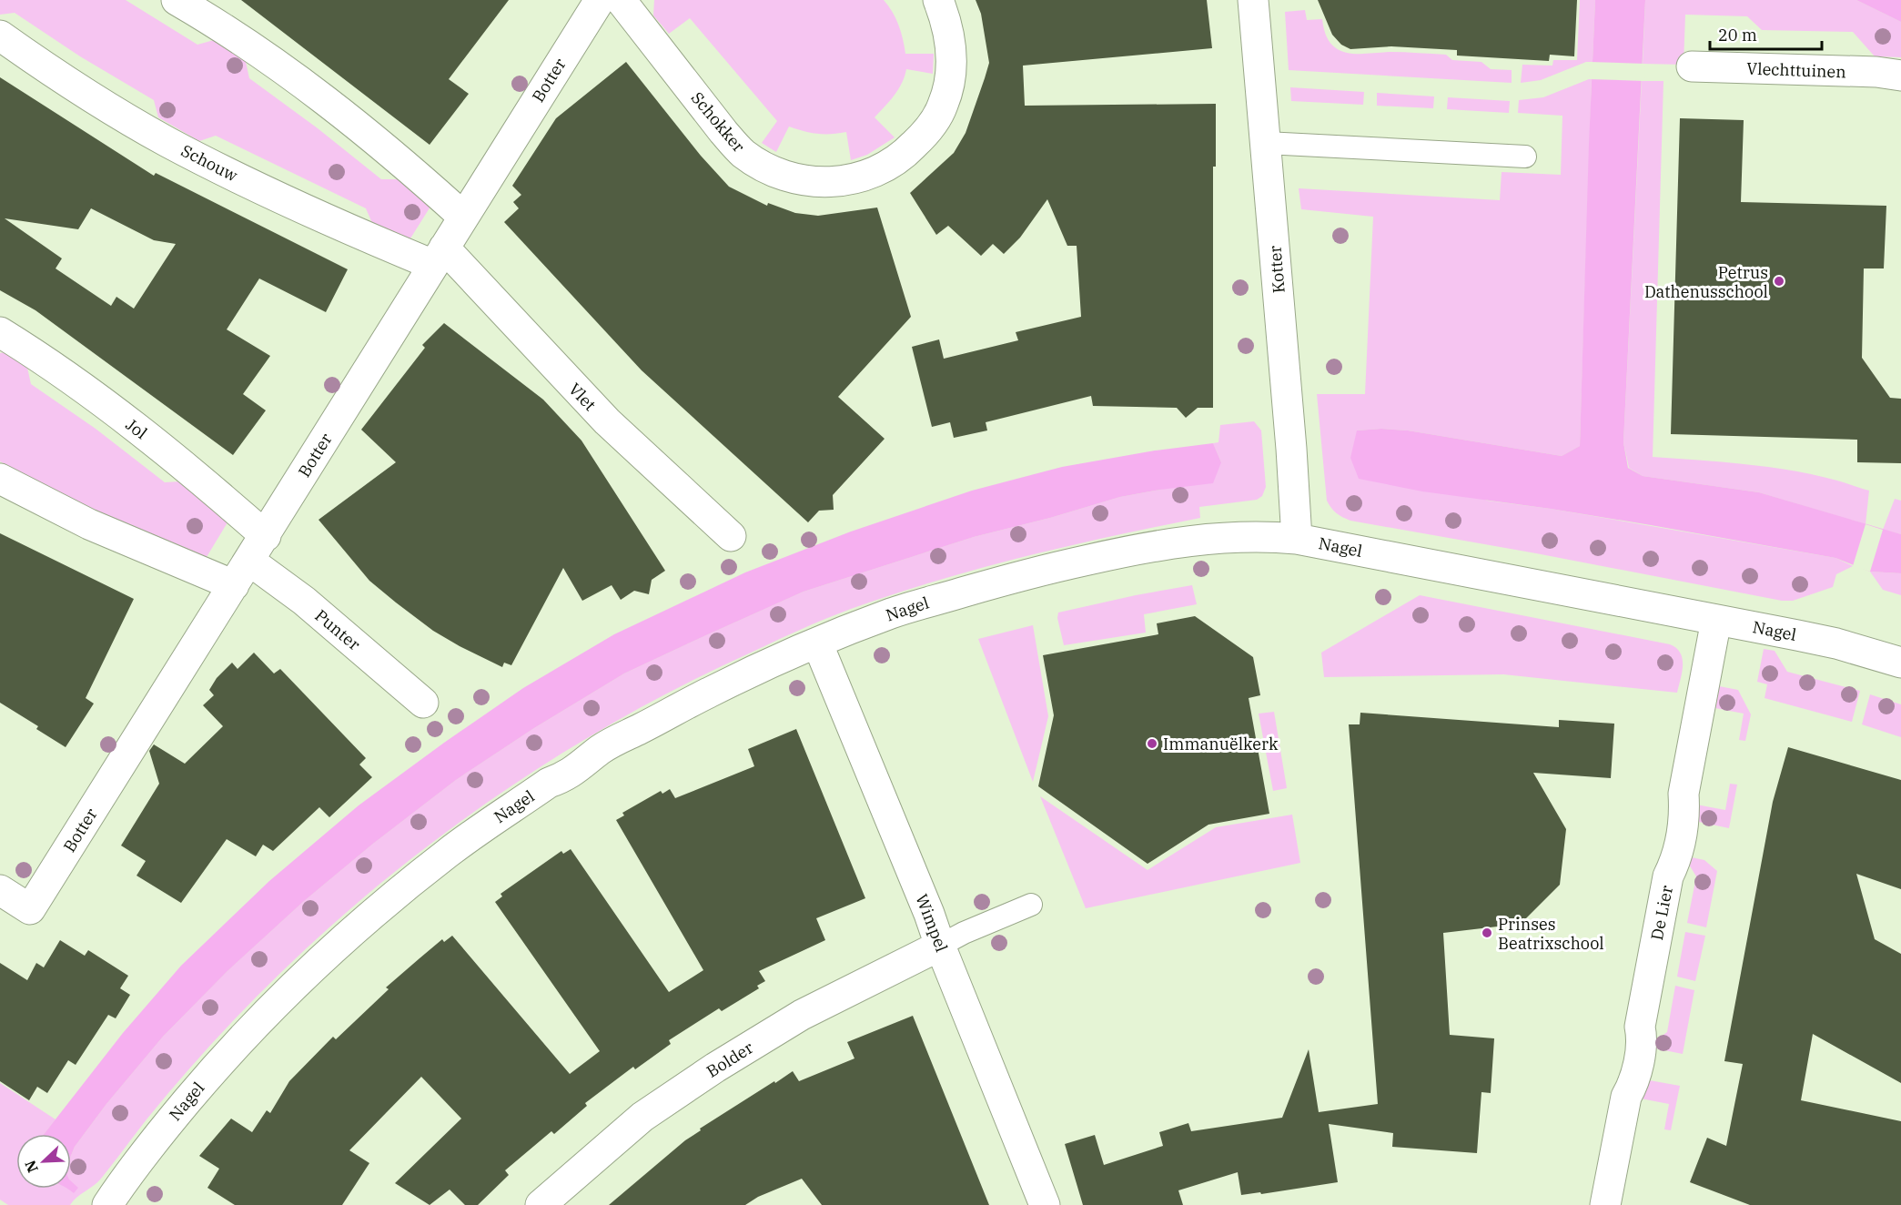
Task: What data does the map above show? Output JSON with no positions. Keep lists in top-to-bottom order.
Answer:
{
  "streets": {
    "street": [
      "Vlechttuinen",
      "Botter",
      "Schokker",
      "Schouw",
      "Kotter",
      "Vlet",
      "Jol",
      "Nagel",
      "Punter",
      "De Lier",
      "Wimpel",
      "Bolder"
    ]
  },
  "crossings": [
    ["Botter", "Schouw"],
    ["Botter", "Vlet"],
    ["Botter", "Jol"],
    ["Botter", "Punter"],
    ["Schouw", "Vlet"],
    ["Kotter", "Nagel"],
    ["Nagel", "De Lier"],
    ["Nagel", "Wimpel"],
    ["Wimpel", "Bolder"]
  ],
  "places": ["Petrus Dathenusschool", "Immanuëlkerk", "Prinses Beatrixschool"],
  "scale_bar": "20 m",
  "north": "bottom left"
}
